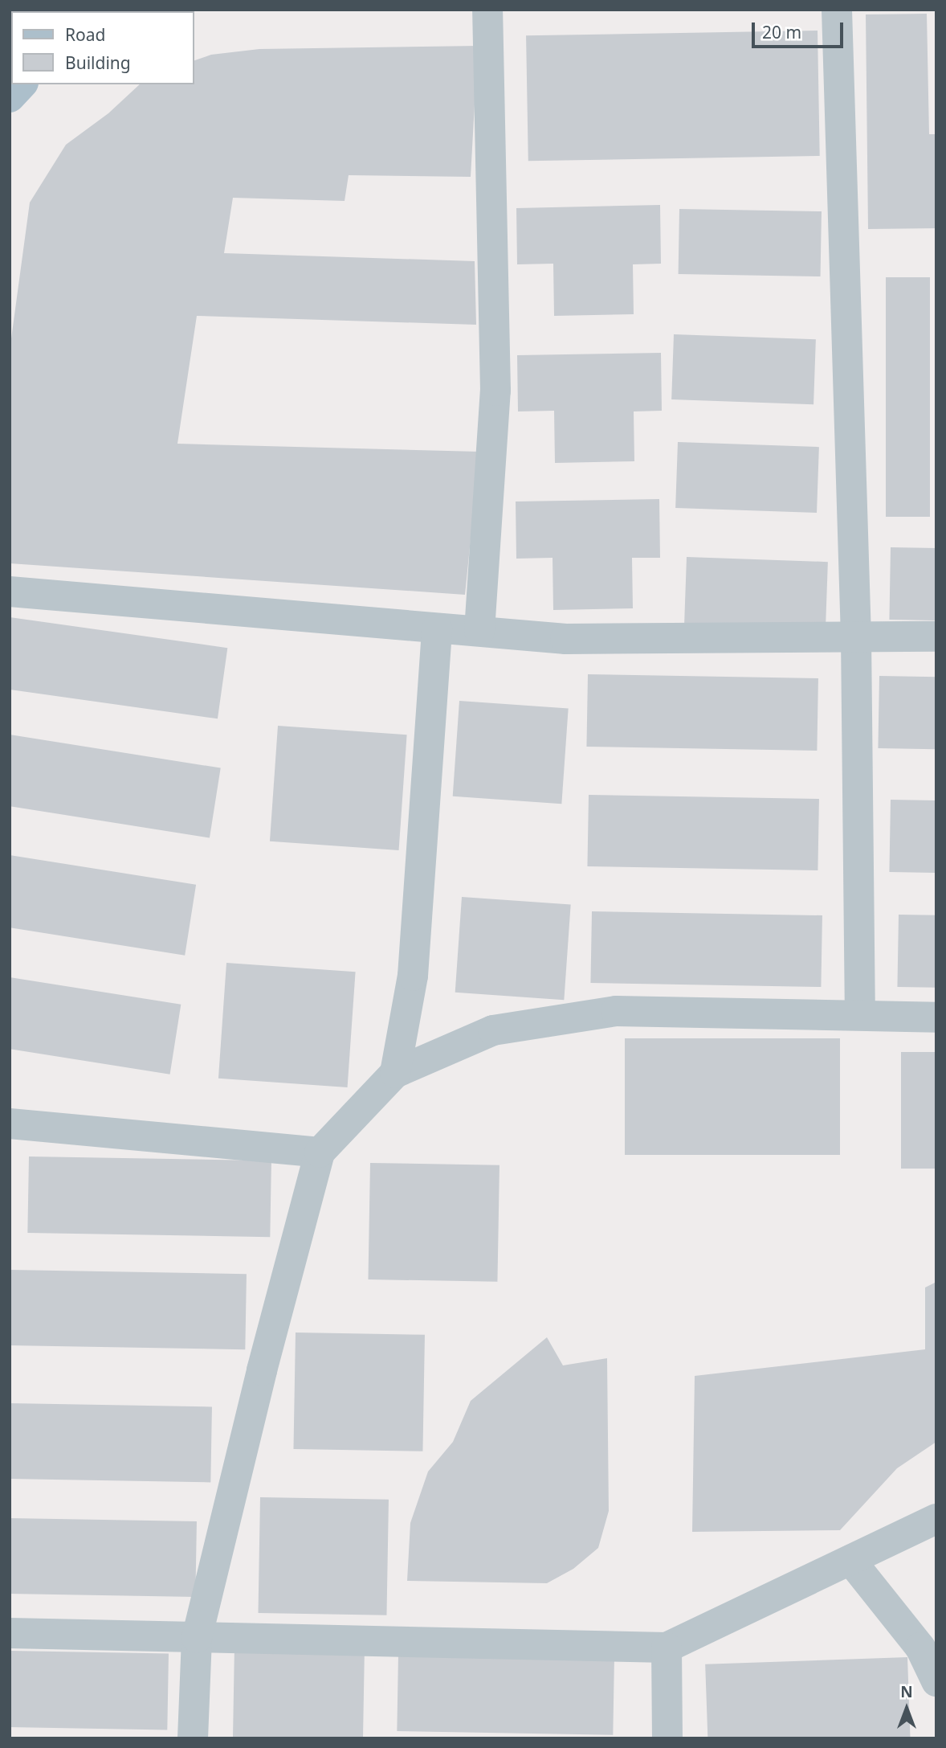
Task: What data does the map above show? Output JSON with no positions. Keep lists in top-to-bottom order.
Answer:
{
  "legend": ["Road", "Building"],
  "scale_bar": "20 m",
  "north": "top"
}
